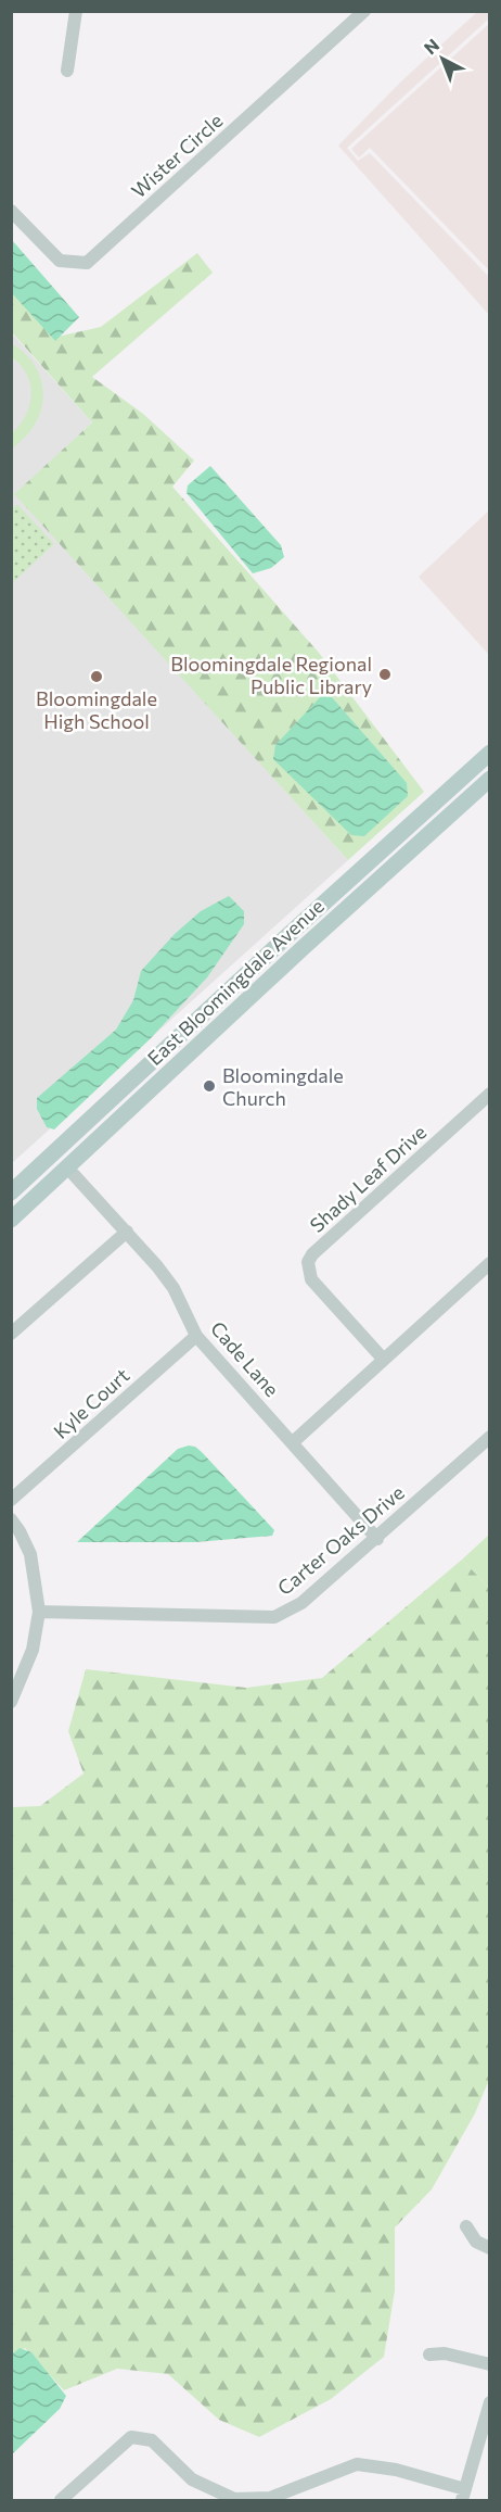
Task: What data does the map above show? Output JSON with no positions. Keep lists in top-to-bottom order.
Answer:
{
  "streets": {
    "main road": ["East Bloomingdale Avenue"],
    "street": [
      "Wister Circle",
      "Shady Leaf Drive",
      "Cade Lane",
      "Kyle Court",
      "Carter Oaks Drive"
    ]
  },
  "crossings": [
    ["East Bloomingdale Avenue", "Cade Lane"],
    ["Cade Lane", "Kyle Court"],
    ["Cade Lane", "Carter Oaks Drive"]
  ],
  "places": ["Bloomingdale Regional Public Library", "Bloomingdale High School", "Bloomingdale Church"],
  "north": "top left"
}
